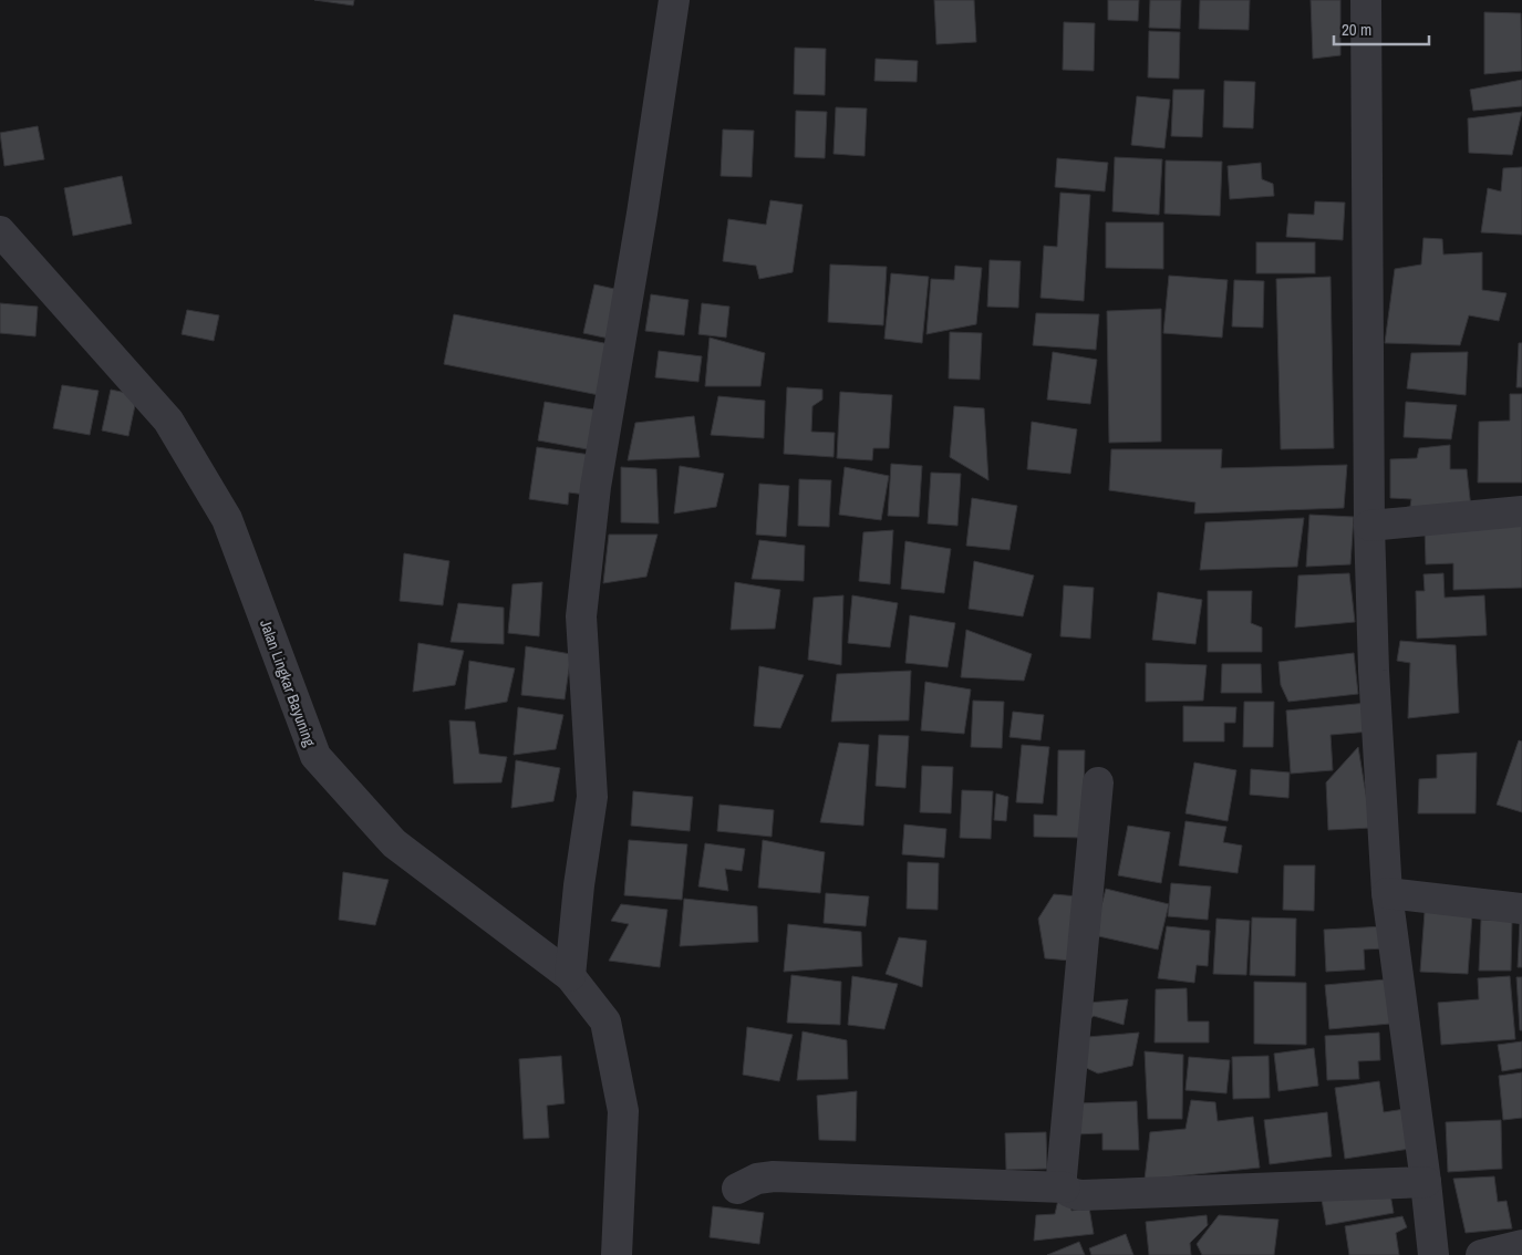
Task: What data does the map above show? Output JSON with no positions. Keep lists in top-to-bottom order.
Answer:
{
  "streets": {
    "street": ["Jalan Lingkar Bayuning"]
  },
  "scale_bar": "20 m"
}
